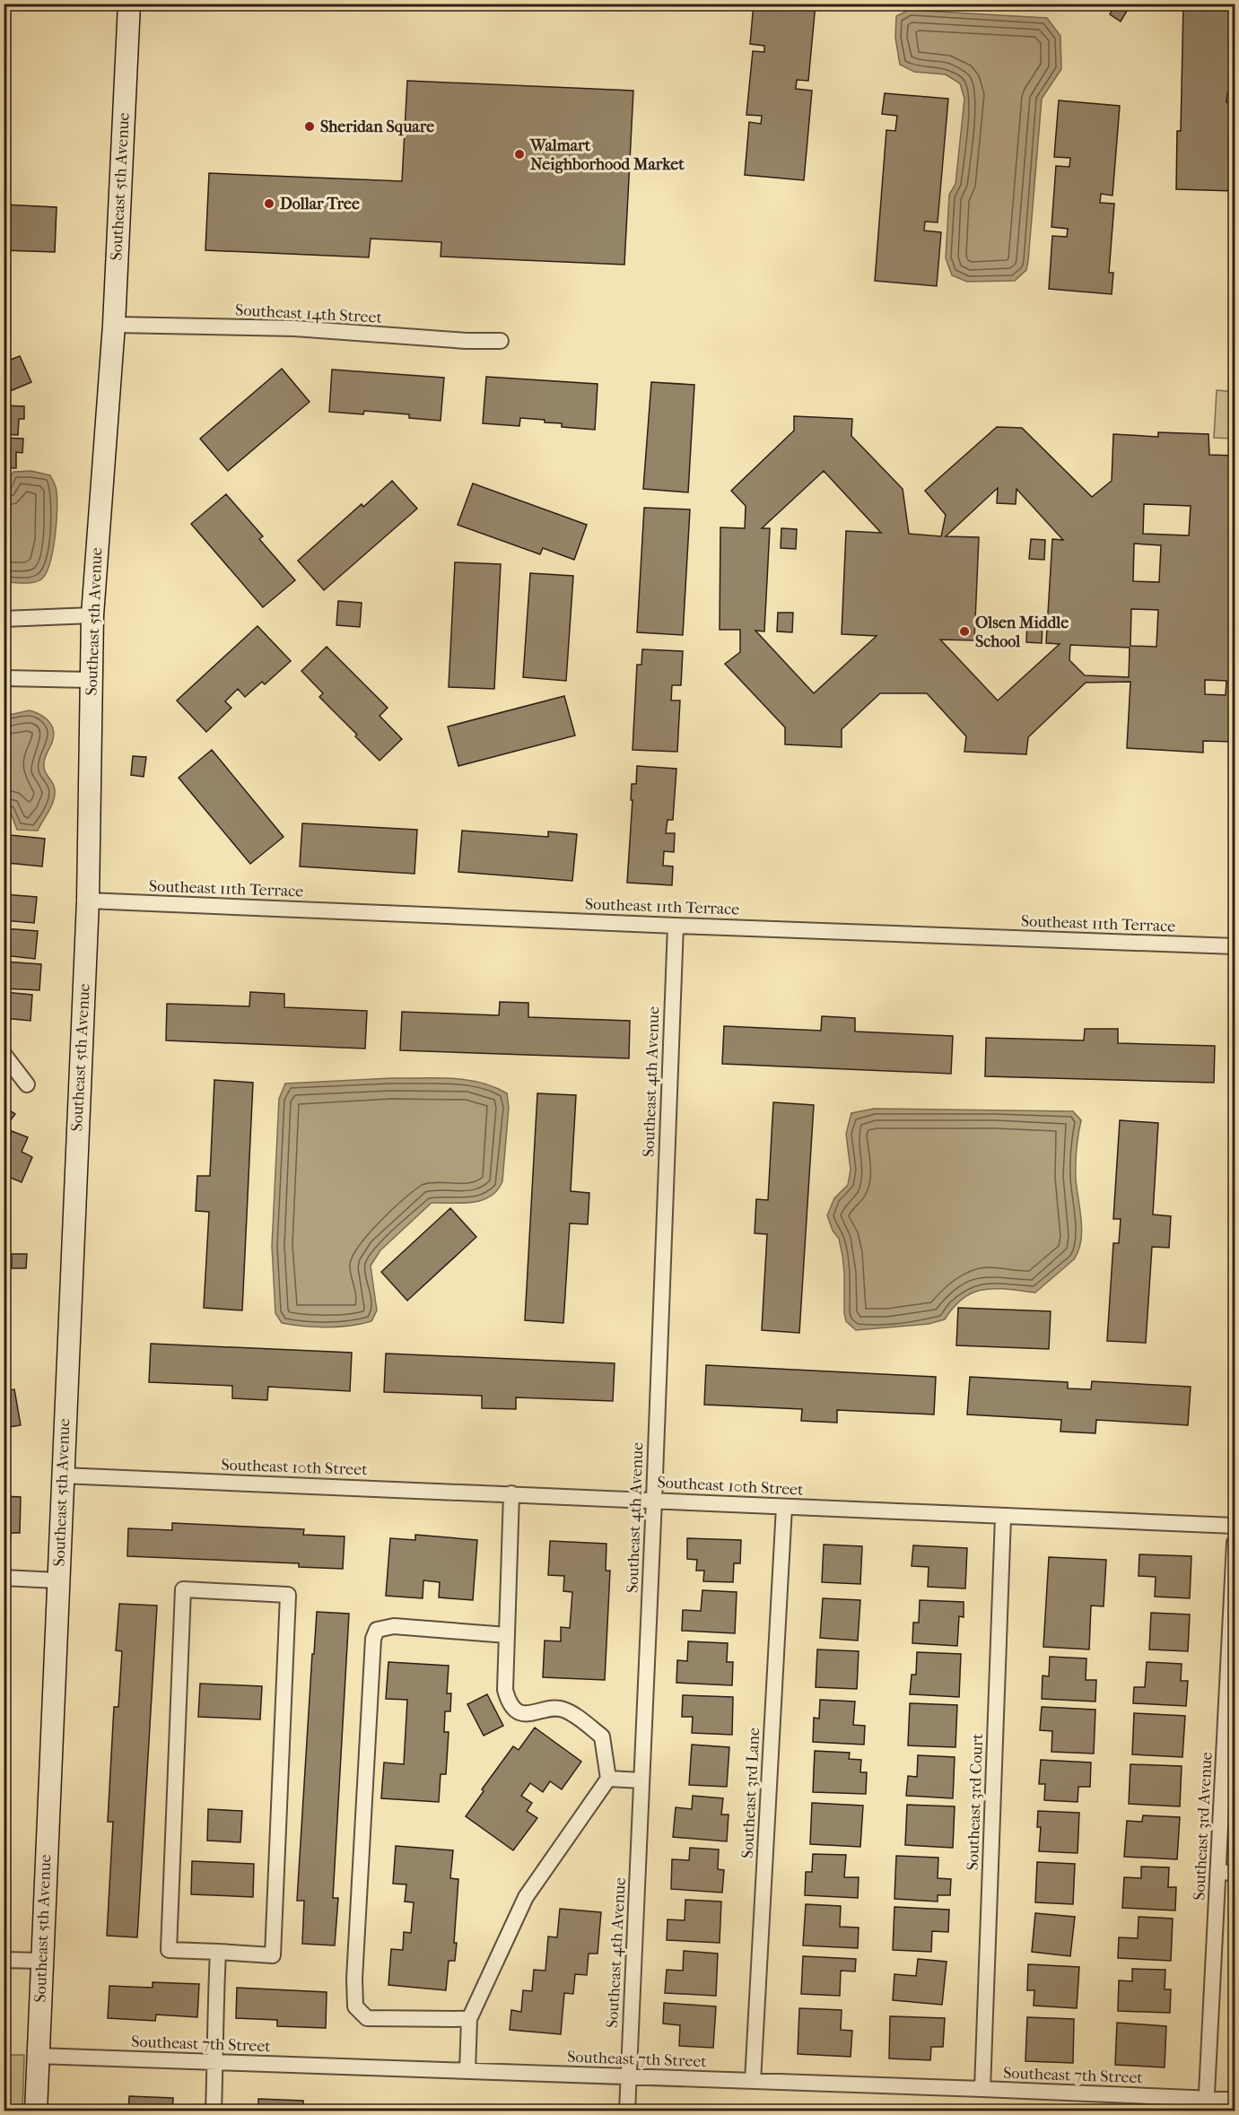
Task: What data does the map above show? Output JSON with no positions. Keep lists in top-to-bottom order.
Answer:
{
  "streets": {
    "street": [
      "Southeast 5th Avenue",
      "Southeast 14th Street",
      "Southeast 11th Terrace",
      "Southeast 4th Avenue",
      "Southeast 10th Street",
      "Southeast 3rd Lane",
      "Southeast 3rd Court",
      "Southeast 3rd Avenue",
      "Southeast 7th Street"
    ]
  },
  "crossings": [
    ["Southeast 5th Avenue", "Southeast 14th Street"],
    ["Southeast 5th Avenue", "Southeast 11th Terrace"],
    ["Southeast 5th Avenue", "Southeast 10th Street"],
    ["Southeast 5th Avenue", "Southeast 7th Street"],
    ["Southeast 11th Terrace", "Southeast 4th Avenue"],
    ["Southeast 4th Avenue", "Southeast 10th Street"],
    ["Southeast 4th Avenue", "Southeast 7th Street"],
    ["Southeast 10th Street", "Southeast 3rd Lane"],
    ["Southeast 10th Street", "Southeast 3rd Court"],
    ["Southeast 3rd Lane", "Southeast 7th Street"],
    ["Southeast 3rd Court", "Southeast 7th Street"],
    ["Southeast 3rd Avenue", "Southeast 7th Street"]
  ],
  "places": [
    "Sheridan Square",
    "Walmart Neighborhood Market",
    "Dollar Tree",
    "Olsen Middle School"
  ]
}
